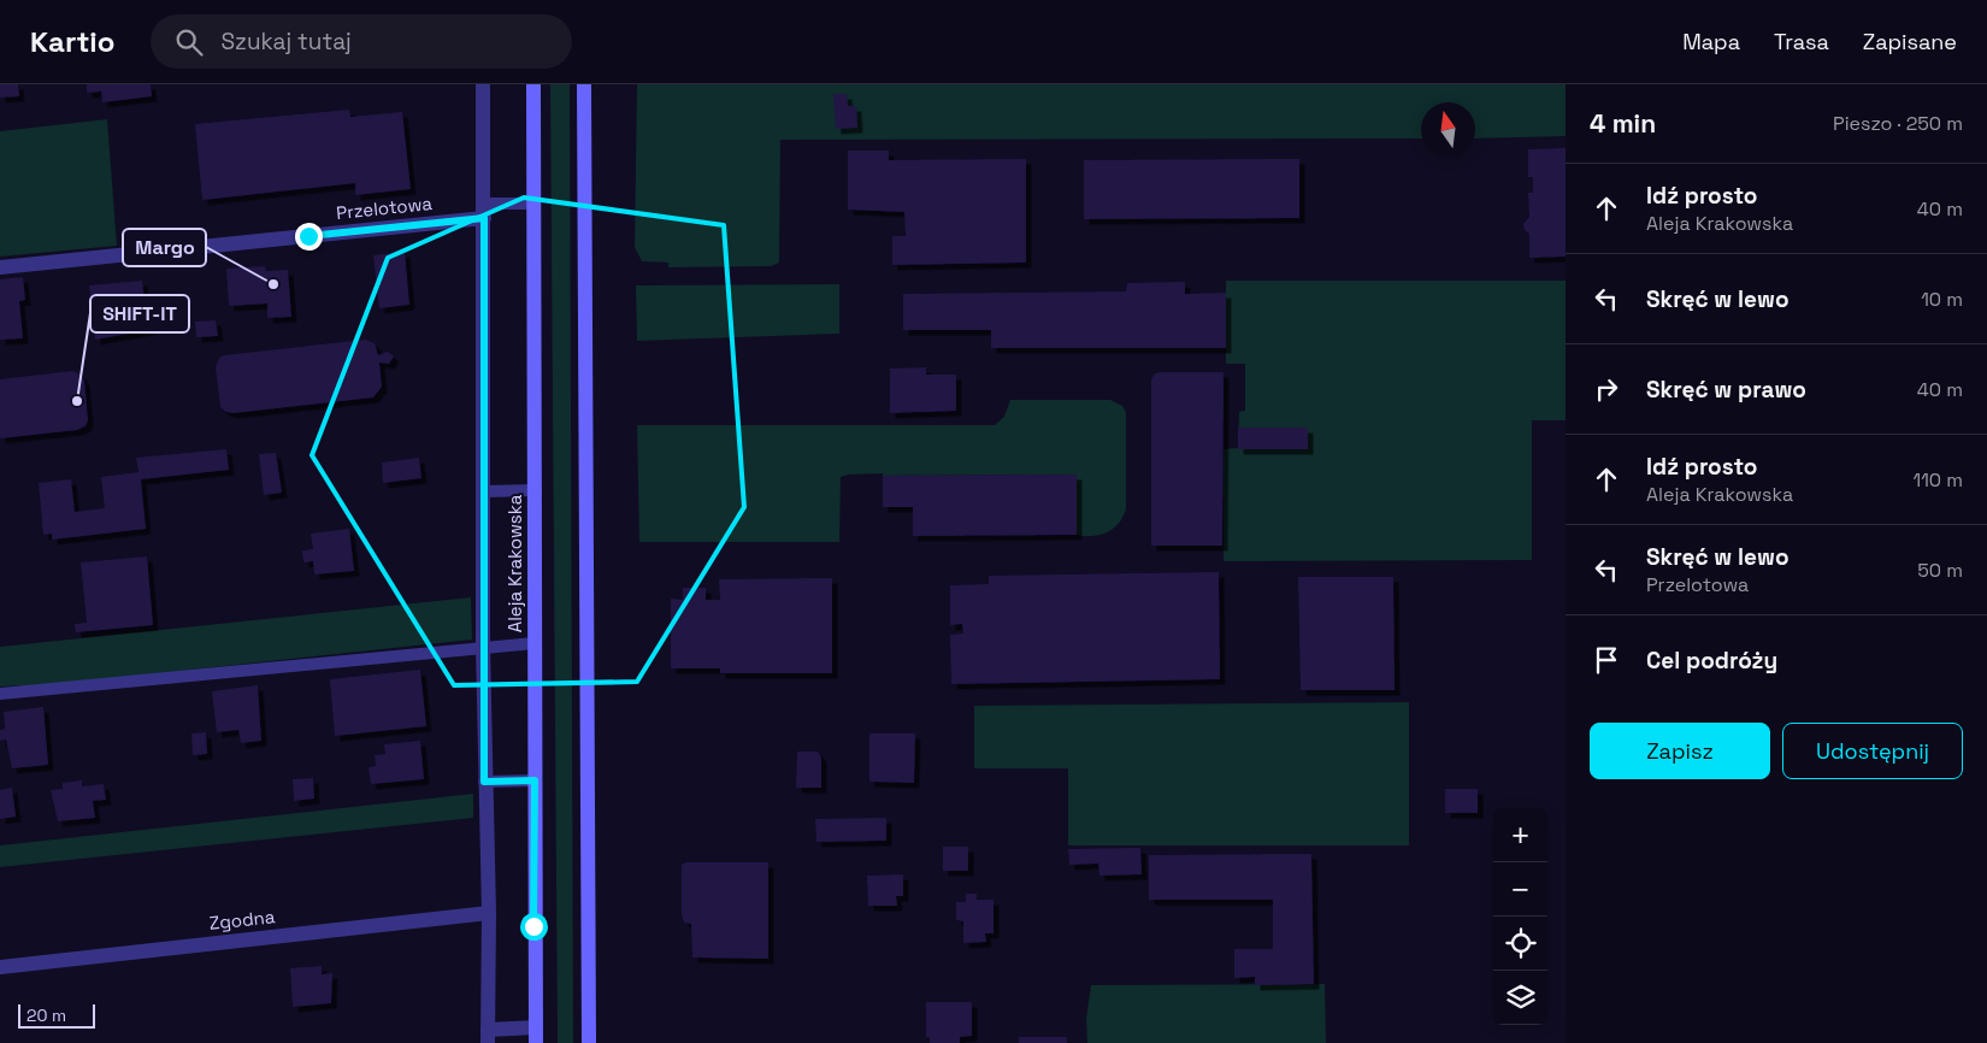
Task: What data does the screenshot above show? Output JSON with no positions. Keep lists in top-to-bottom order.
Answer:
{
  "streets": {
    "main road": ["Aleja Krakowska"],
    "street": ["Przelotowa", "Zgodna"]
  },
  "crossings": [
    ["Przelotowa", "Aleja Krakowska"],
    ["Aleja Krakowska", "Zgodna"]
  ],
  "places": ["Margo", "SHIFT-IT"],
  "scale_bar": "20 m",
  "north": "top",
  "page": {
    "header": "Kartio",
    "search": "Szukaj tutaj",
    "nav": ["Mapa", "Trasa", "Zapisane"],
    "heading": ["4 min", "Pieszo · 250 m"],
    "list": [
      ["Idź prosto", "Aleja Krakowska", "40 m"],
      ["Skręć w lewo", "10 m"],
      ["Skręć w prawo", "40 m"],
      ["Idź prosto", "Aleja Krakowska", "110 m"],
      ["Skręć w lewo", "Przelotowa", "50 m"],
      "Cel podróży"
    ],
    "buttons": ["Zapisz", "Udostępnij"],
    "map_buttons": ["+", "−"],
    "scale": "20 m"
  }
}
